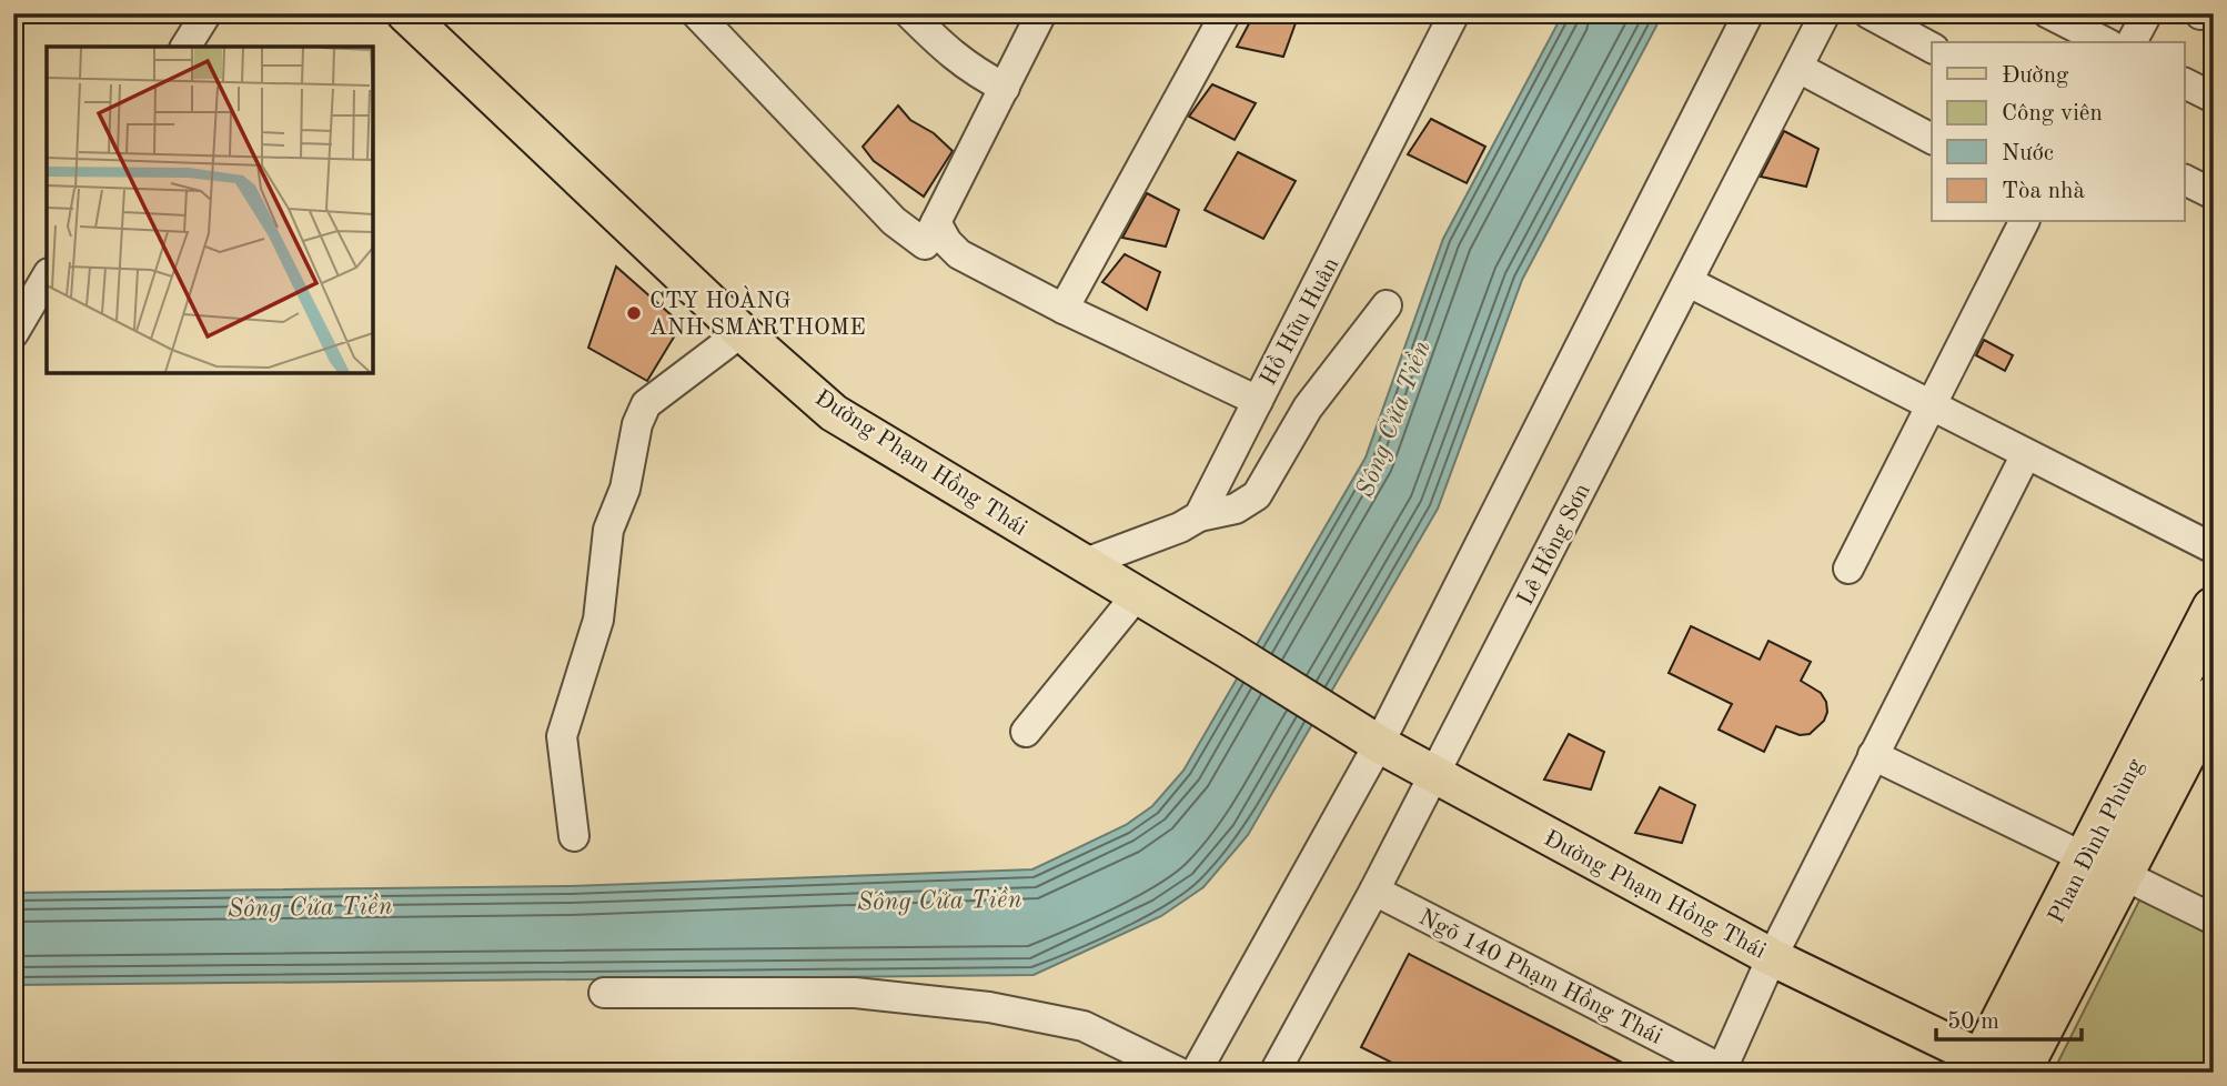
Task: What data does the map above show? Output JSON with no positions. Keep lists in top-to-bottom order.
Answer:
{
  "streets": {
    "highway": ["Phan Đình Phùng"],
    "main road": ["Đường Phạm Hồng Thái"],
    "street": ["Hồ Hữu Huân", "Lê Hồng Sơn", "Ngõ 140 Phạm Hồng Thái"]
  },
  "crossings": [
    ["Đường Phạm Hồng Thái", "Lê Hồng Sơn"],
    ["Đường Phạm Hồng Thái", "Phan Đình Phùng"],
    ["Đường Phạm Hồng Thái", "Ngõ 140 Phạm Hồng Thái"],
    ["Lê Hồng Sơn", "Ngõ 140 Phạm Hồng Thái"]
  ],
  "water": ["Sông Cửa Tiền"],
  "places": ["CTY HOÀNG ANH SMARTHOME"],
  "legend": [
    "Đường",
    "Công viên",
    "Nước",
    "Tòa nhà"
  ],
  "scale_bar": "50 m"
}
